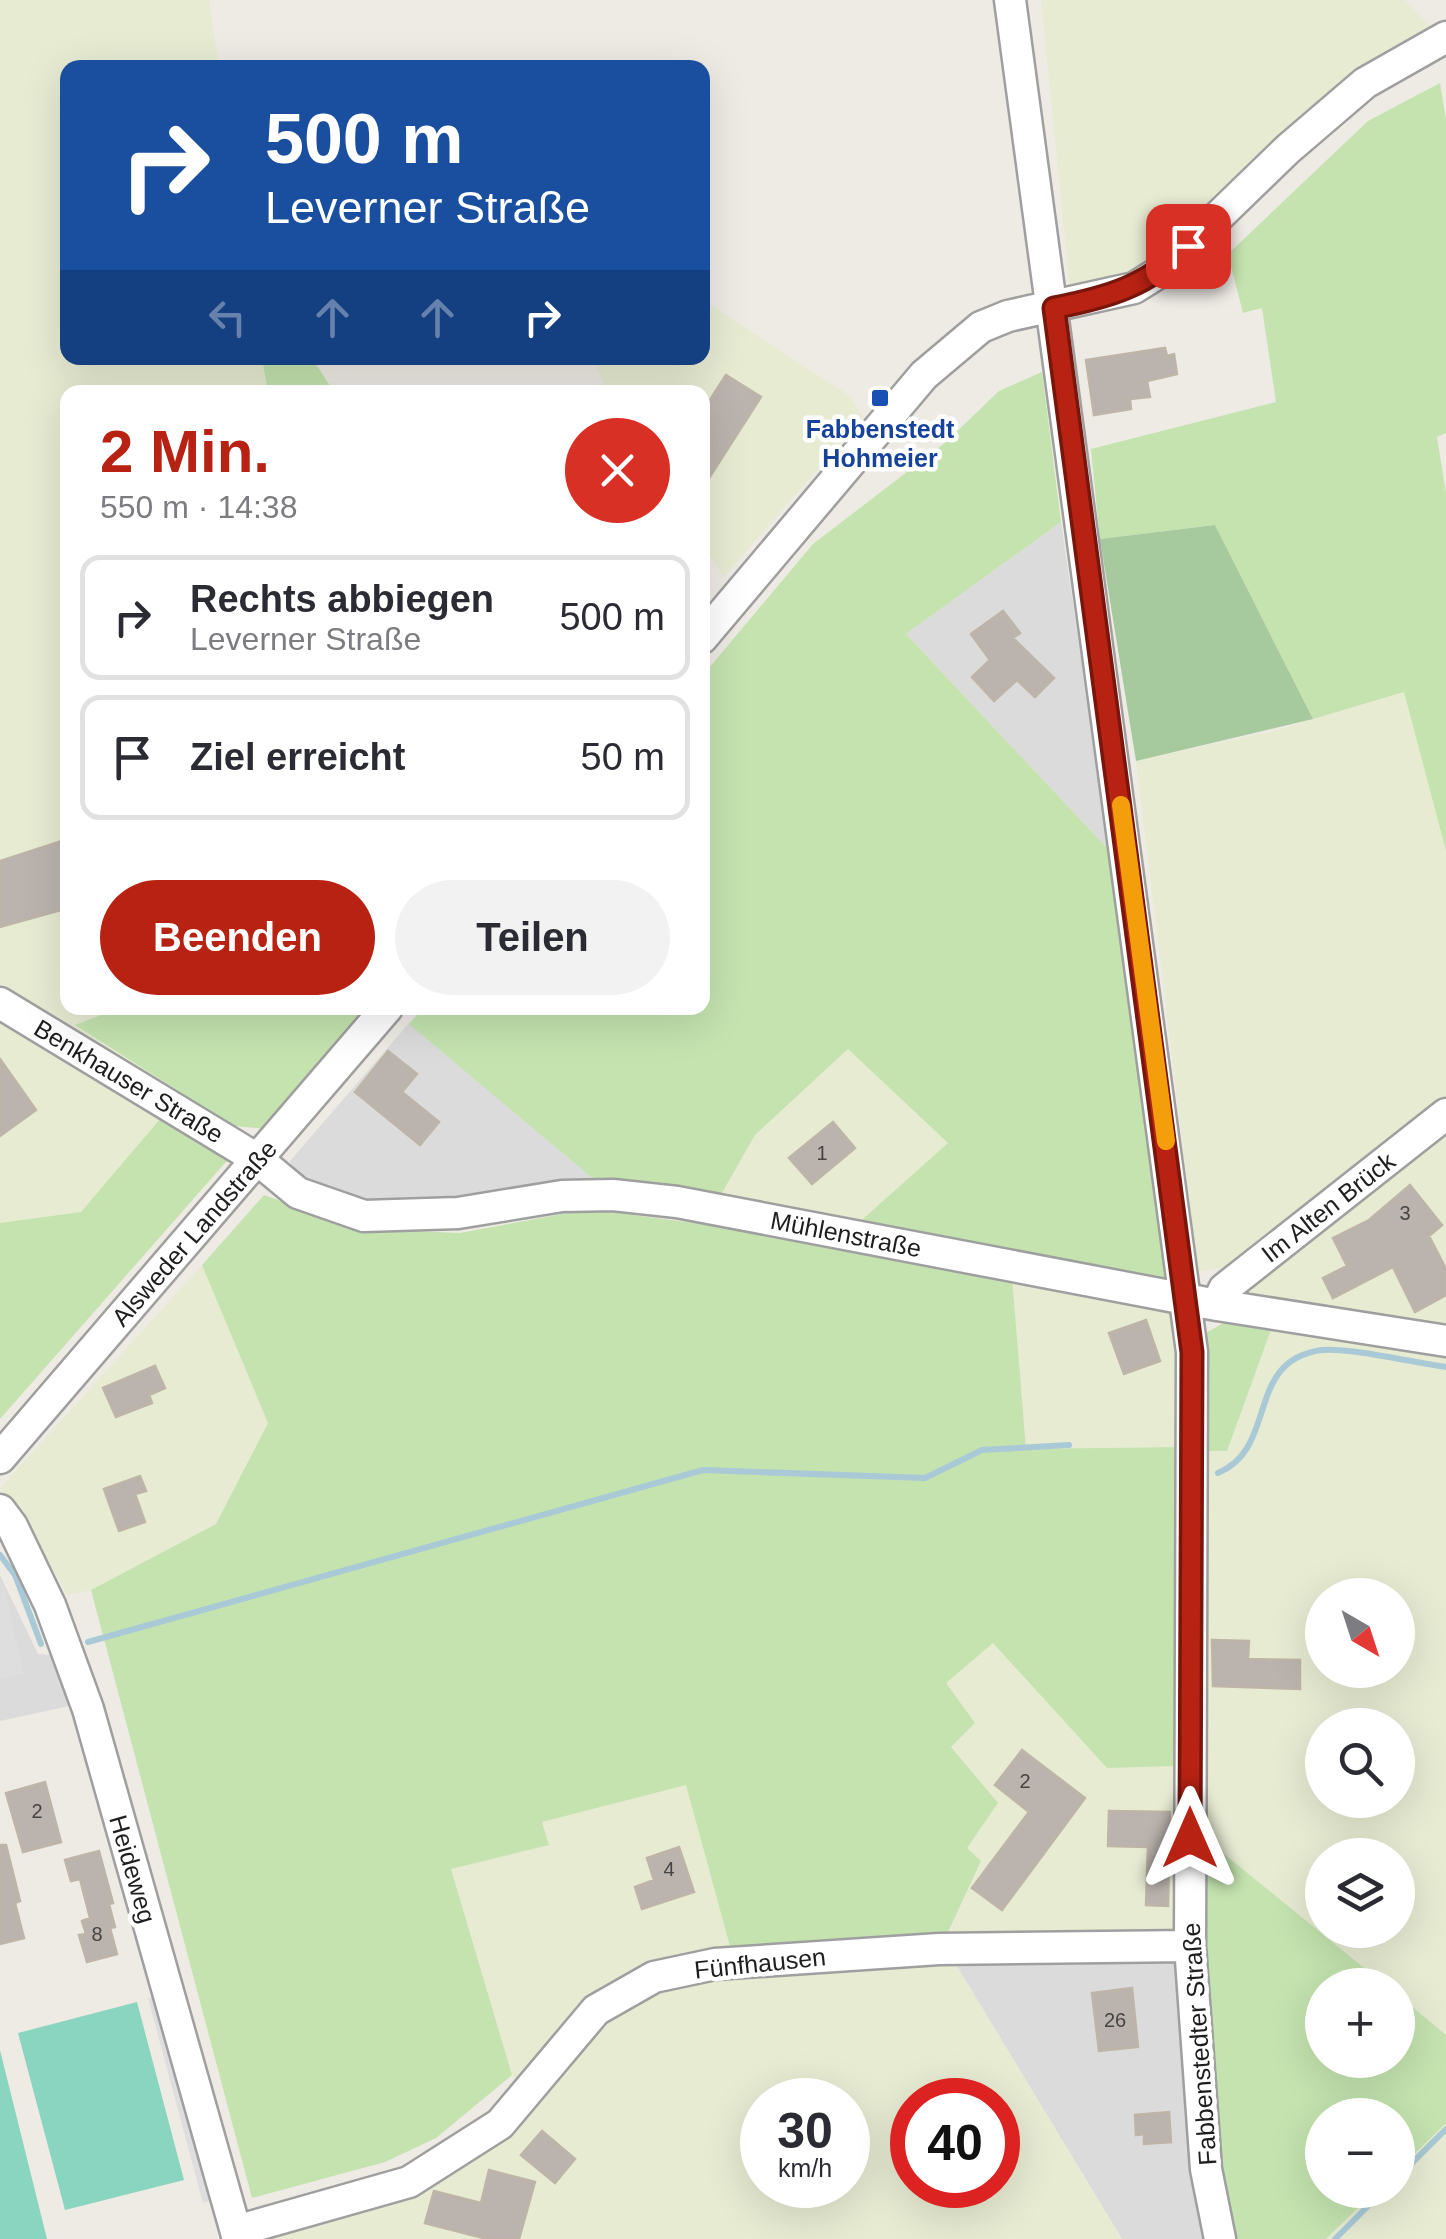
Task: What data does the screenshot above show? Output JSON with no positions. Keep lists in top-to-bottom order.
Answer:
{
  "streets": {
    "street": [
      "Benkhauser Straße",
      "Im Alten Brück",
      "Alsweder Landstraße",
      "Mühlenstraße",
      "Heideweg",
      "Fünfhausen",
      "Fabbenstedter Straße"
    ]
  },
  "crossings": [
    ["Benkhauser Straße", "Alsweder Landstraße"],
    ["Benkhauser Straße", "Mühlenstraße"],
    ["Im Alten Brück", "Mühlenstraße"],
    ["Im Alten Brück", "Fabbenstedter Straße"],
    ["Alsweder Landstraße", "Mühlenstraße"],
    ["Mühlenstraße", "Fabbenstedter Straße"],
    ["Heideweg", "Fünfhausen"],
    ["Fünfhausen", "Fabbenstedter Straße"]
  ],
  "places": {
    "transit": ["Fabbenstedt Hohmeier"]
  },
  "house_numbers": [
    "1",
    "3",
    "2",
    "2",
    "4",
    "8",
    "26"
  ],
  "north": "bottom right",
  "page": {
    "turn": ["500 m", "Leverner Straße"],
    "heading": ["2 Min.", "550 m · 14:38"],
    "list": [
      {
        "name": "Rechts abbiegen",
        "note": "Leverner Straße",
        "value": "500 m"
      },
      {
        "name": "Ziel erreicht",
        "value": "50 m"
      }
    ],
    "buttons": ["Beenden", "Teilen"],
    "map_buttons": ["+", "−"],
    "speed": "30 km/h",
    "limit": "40"
  }
}
